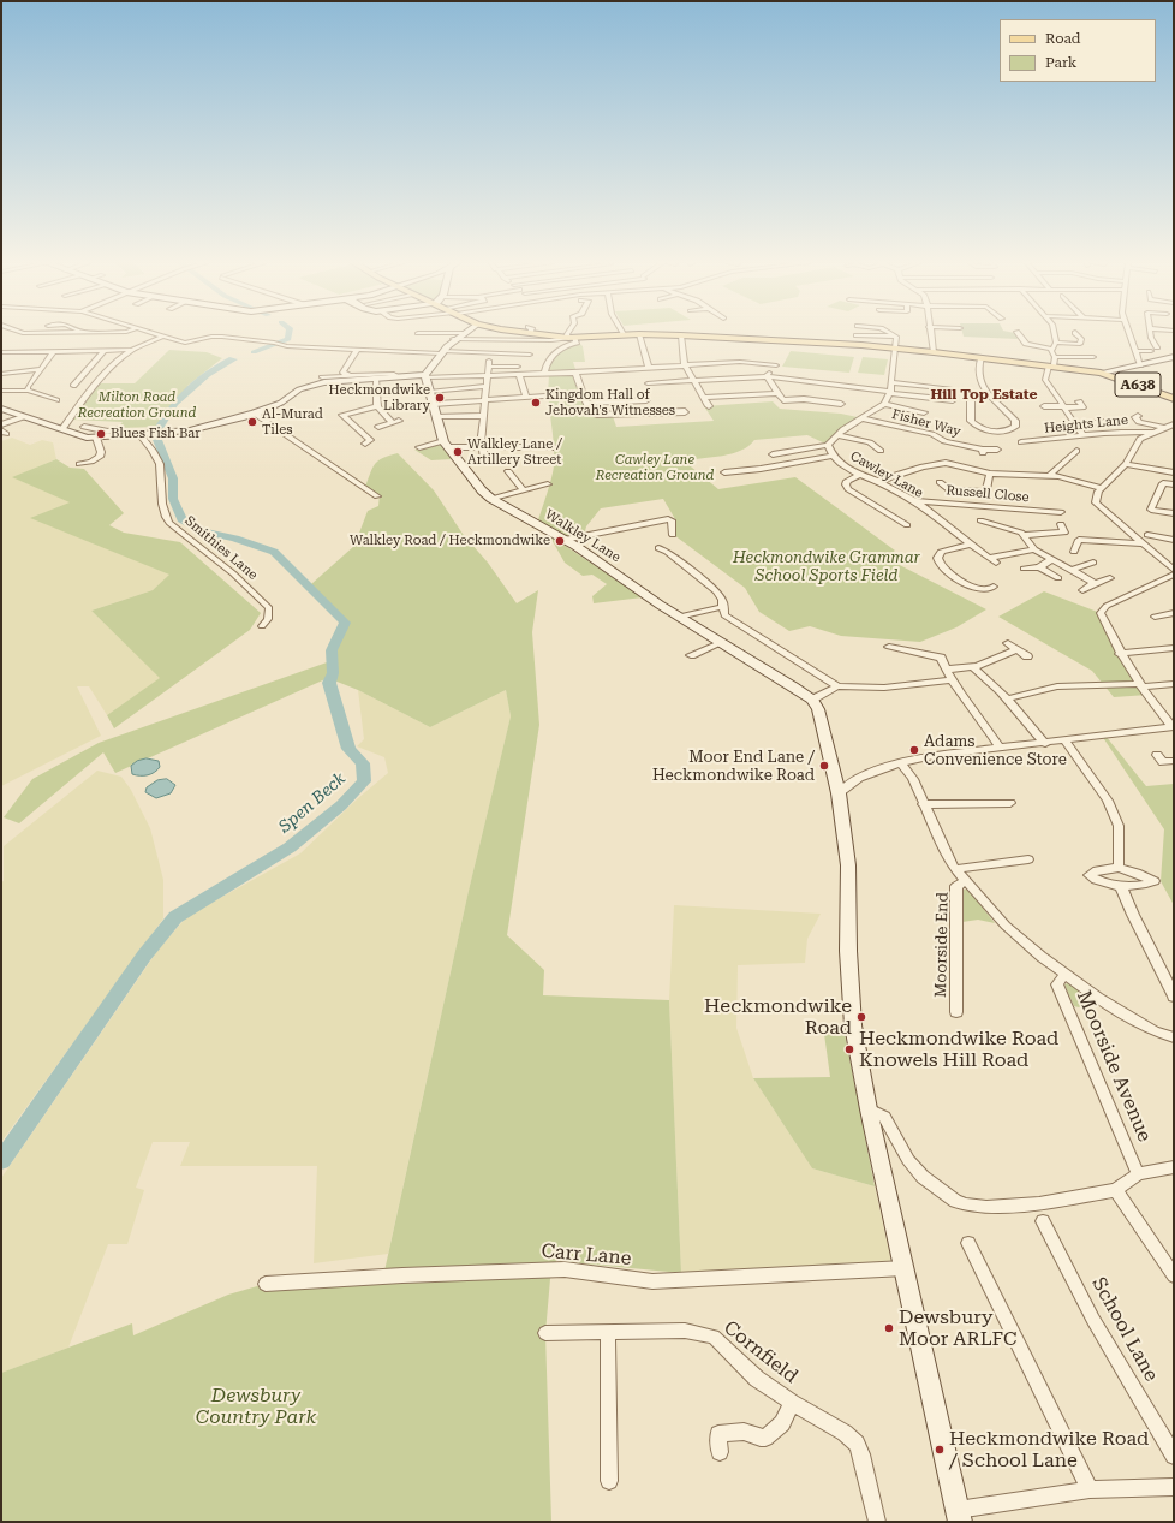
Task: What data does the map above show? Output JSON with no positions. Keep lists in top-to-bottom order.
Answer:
{
  "streets": {
    "main road": ["A638", "Walkley Lane"],
    "street": [
      "Fisher Way",
      "Heights Lane",
      "Cawley Lane",
      "Russell Close",
      "Smithies Lane",
      "Moorside End",
      "Moorside Avenue",
      "Carr Lane",
      "School Lane",
      "Cornfield"
    ]
  },
  "crossings": [
    ["Fisher Way", "Cawley Lane"],
    ["Cawley Lane", "Russell Close"],
    ["Moorside End", "Moorside Avenue"]
  ],
  "districts": ["Hill Top Estate"],
  "water": ["Spen Beck"],
  "parks": [
    "Milton Road Recreation Ground",
    "Cawley Lane Recreation Ground",
    "Heckmondwike Grammar School Sports Field",
    "Dewsbury Country Park"
  ],
  "places": [
    "Heckmondwike Library",
    "Kingdom Hall of Jehovah's Witnesses",
    "Al-Murad Tiles",
    "Blues Fish Bar",
    "Walkley Lane / Artillery Street",
    "Walkley Road / Heckmondwike",
    "Adams Convenience Store",
    "Moor End Lane / Heckmondwike Road",
    "Heckmondwike Road",
    "Heckmondwike Road Knowels Hill Road",
    "Dewsbury Moor ARLFC",
    "Heckmondwike Road / School Lane"
  ],
  "legend": ["Road", "Park"]
}
